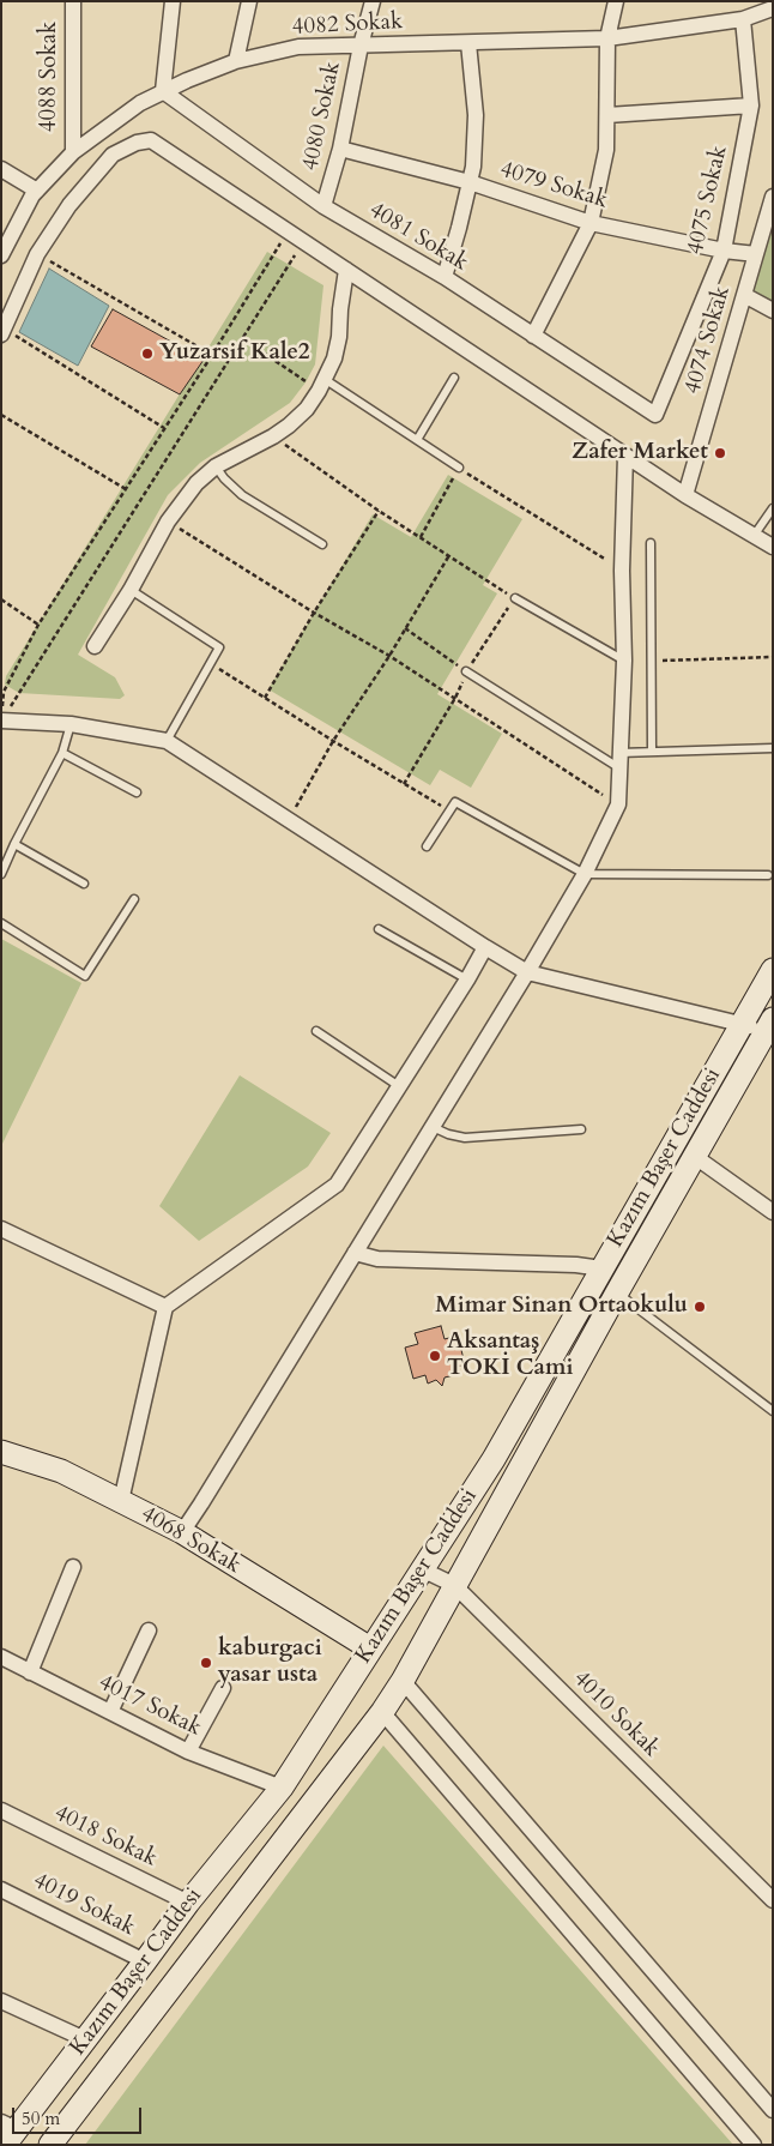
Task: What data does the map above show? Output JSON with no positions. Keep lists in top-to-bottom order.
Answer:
{
  "streets": {
    "main road": ["Kazım Başer Caddesi", "4068 Sokak"],
    "street": [
      "4082 Sokak",
      "4088 Sokak",
      "4080 Sokak",
      "4079 Sokak",
      "4075 Sokak",
      "4081 Sokak",
      "4074 Sokak",
      "4017 Sokak",
      "4010 Sokak",
      "4018 Sokak",
      "4019 Sokak"
    ]
  },
  "crossings": [
    ["4082 Sokak", "4088 Sokak"],
    ["4082 Sokak", "4080 Sokak"],
    ["4082 Sokak", "4075 Sokak"],
    ["4082 Sokak", "4081 Sokak"],
    ["4080 Sokak", "4079 Sokak"],
    ["4080 Sokak", "4081 Sokak"],
    ["4079 Sokak", "4075 Sokak"],
    ["4079 Sokak", "4074 Sokak"],
    ["4075 Sokak", "4081 Sokak"],
    ["Kazım Başer Caddesi", "4068 Sokak"],
    ["Kazım Başer Caddesi", "4017 Sokak"],
    ["Kazım Başer Caddesi", "4010 Sokak"],
    ["Kazım Başer Caddesi", "4018 Sokak"],
    ["Kazım Başer Caddesi", "4019 Sokak"]
  ],
  "places": [
    "Yuzarsif Kale2",
    "Zafer Market",
    "Mimar Sinan Ortaokulu",
    "Aksantaş TOKİ Cami",
    "kaburgaci yasar usta"
  ],
  "scale_bar": "50 m"
}
